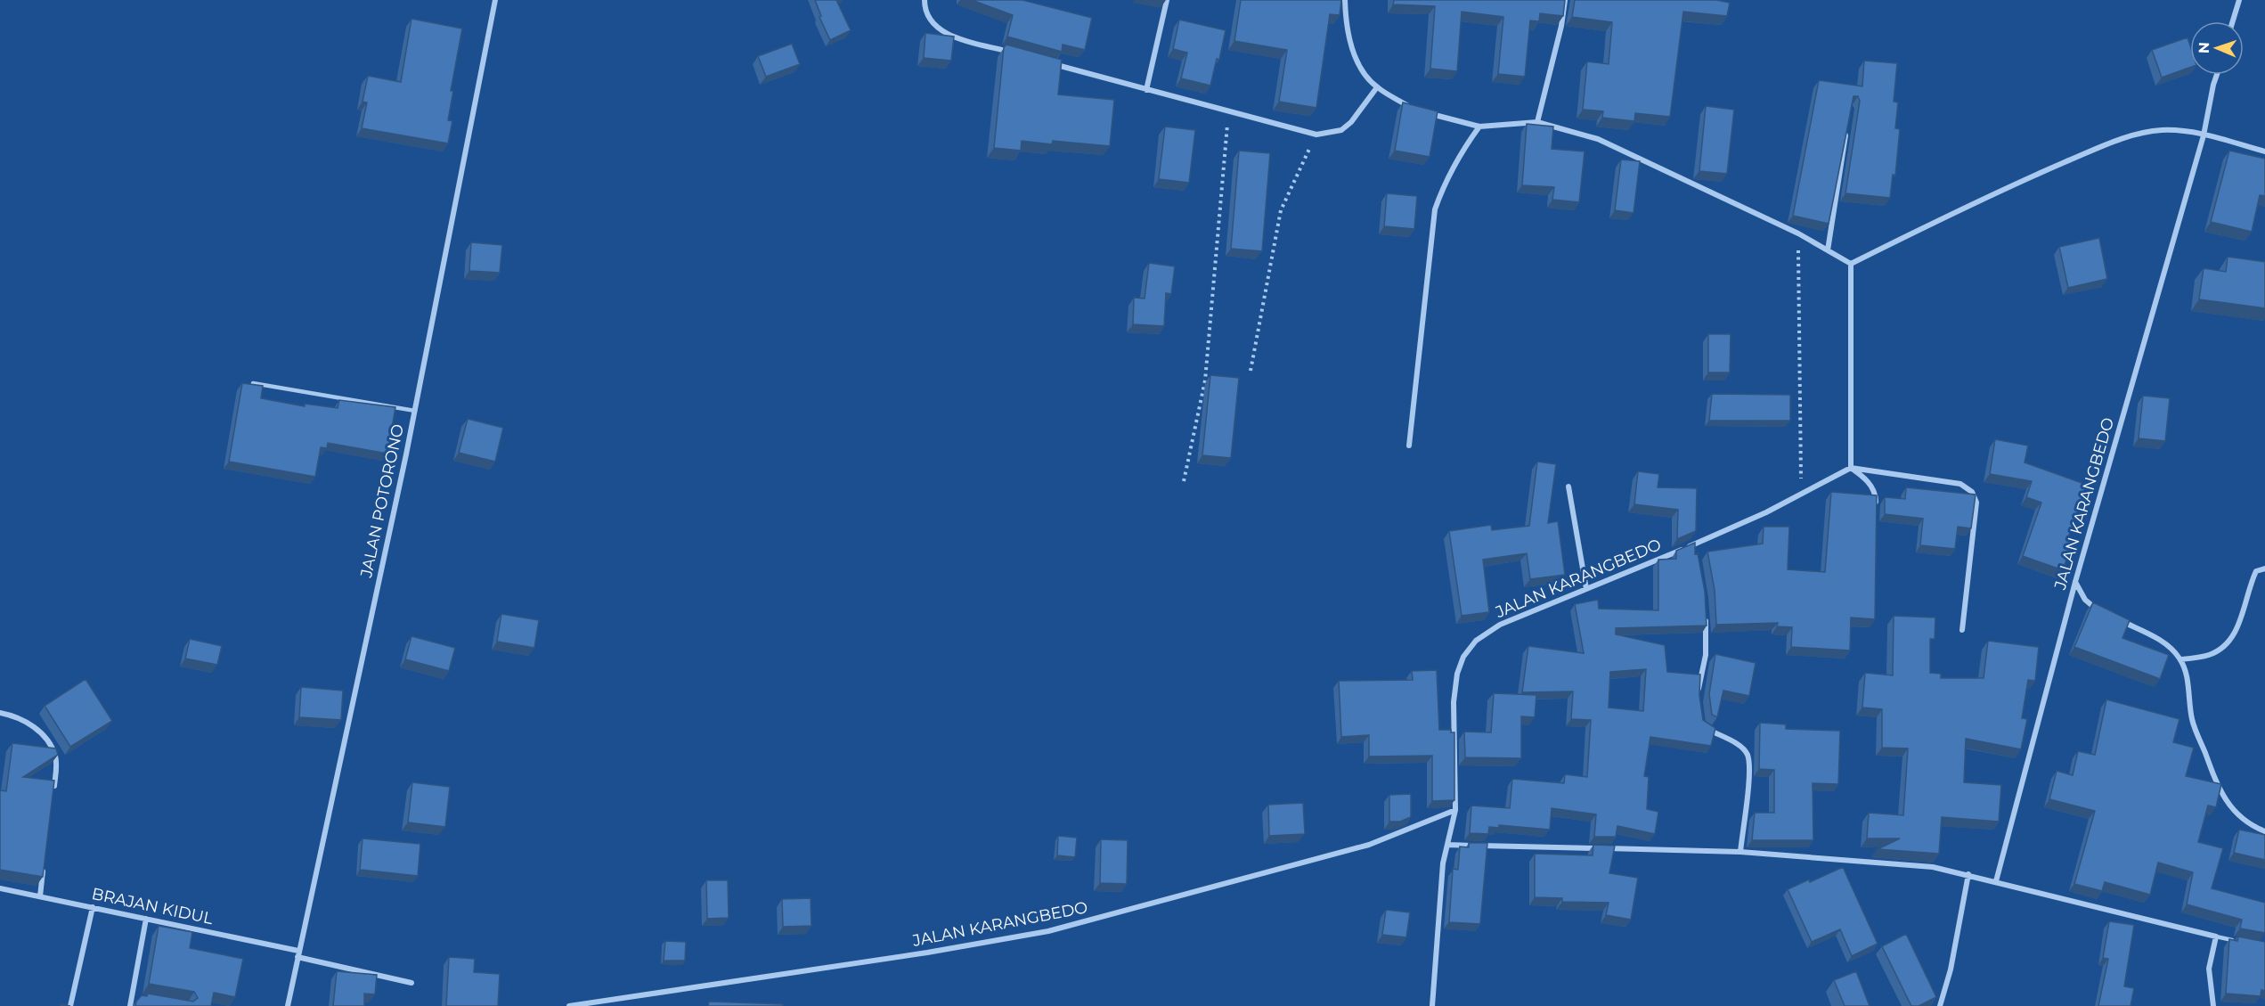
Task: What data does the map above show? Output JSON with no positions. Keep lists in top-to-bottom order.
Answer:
{
  "streets": {
    "street": ["JALAN POTORONO", "JALAN KARANGBEDO", "BRAJAN KIDUL"]
  },
  "crossings": [
    ["JALAN POTORONO", "BRAJAN KIDUL"]
  ],
  "north": "left"
}
